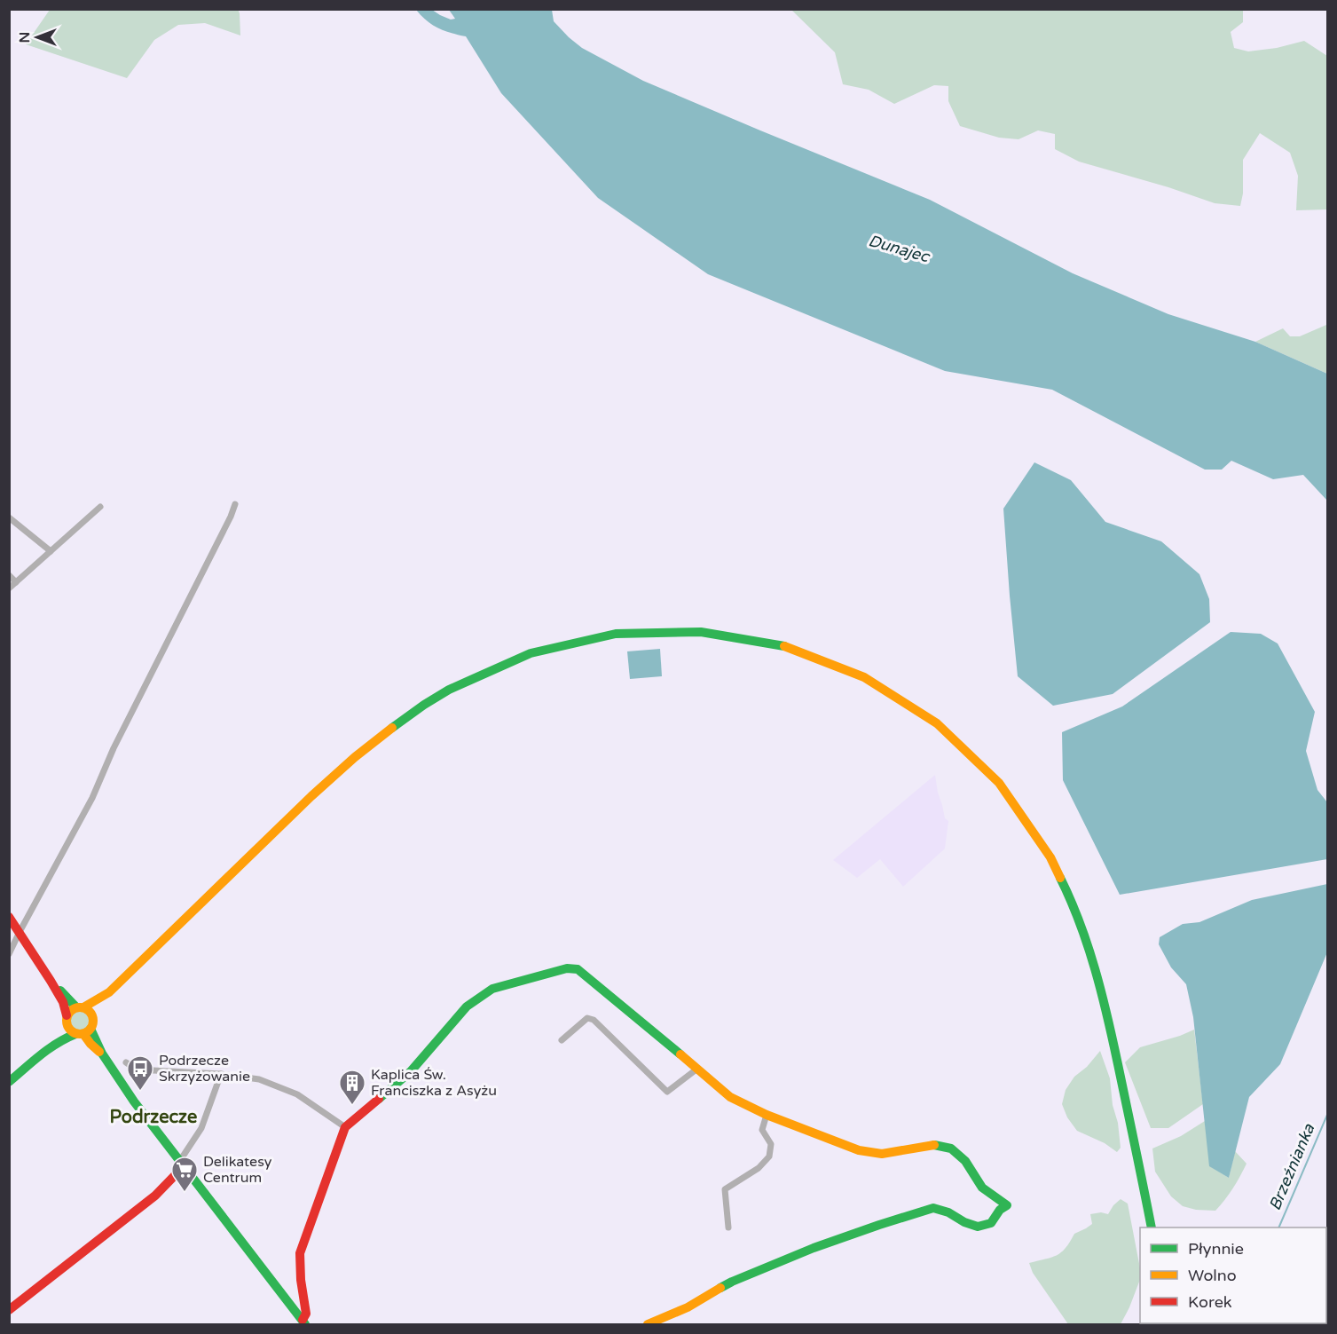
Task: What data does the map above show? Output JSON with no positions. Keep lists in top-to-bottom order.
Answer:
{
  "districts": ["Podrzecze"],
  "water": ["Dunajec", "Brzeźnianka"],
  "places": {
    "bus stop": ["Podrzecze Skrzyżowanie"],
    "building": ["Kaplica Św. Franciszka z Asyżu"],
    "supermarket": ["Delikatesy Centrum"]
  },
  "legend": ["Płynnie", "Wolno", "Korek"],
  "north": "left"
}
